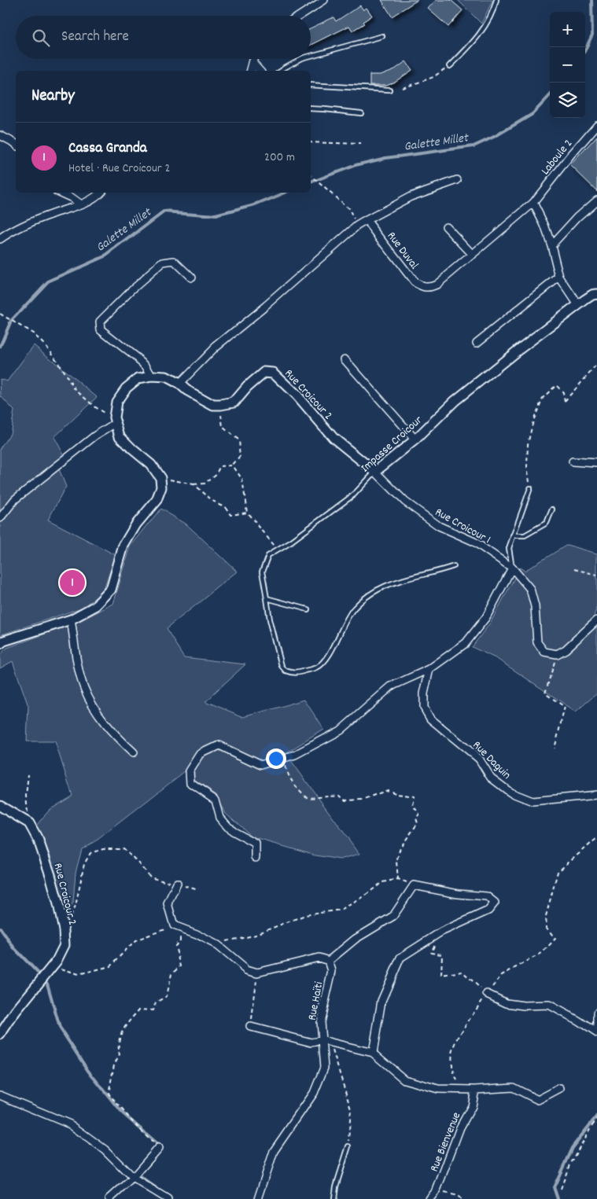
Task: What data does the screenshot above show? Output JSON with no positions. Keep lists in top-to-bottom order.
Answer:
{
  "streets": {
    "street": [
      "Laboule 2",
      "Rue Duval",
      "Rue Croicour 2",
      "Impasse Croicour",
      "Rue Croicour 1",
      "Rue Daguin",
      "Rue Haïti",
      "Rue Bienvenue"
    ]
  },
  "crossings": [
    ["Laboule 2", "Rue Duval"],
    ["Rue Croicour 2", "Impasse Croicour"],
    ["Rue Croicour 2", "Rue Croicour 1"],
    ["Impasse Croicour", "Rue Croicour 1"]
  ],
  "water": ["Galette Millet"],
  "page": {
    "map_buttons": ["+", "−"],
    "search": "Search here",
    "heading": "Nearby",
    "list": [
      {
        "mark": "1",
        "name": "Cassa Granda",
        "note": "Hotel · Rue Croicour 2",
        "value": "200 m"
      }
    ],
    "pins": "1"
  }
}
